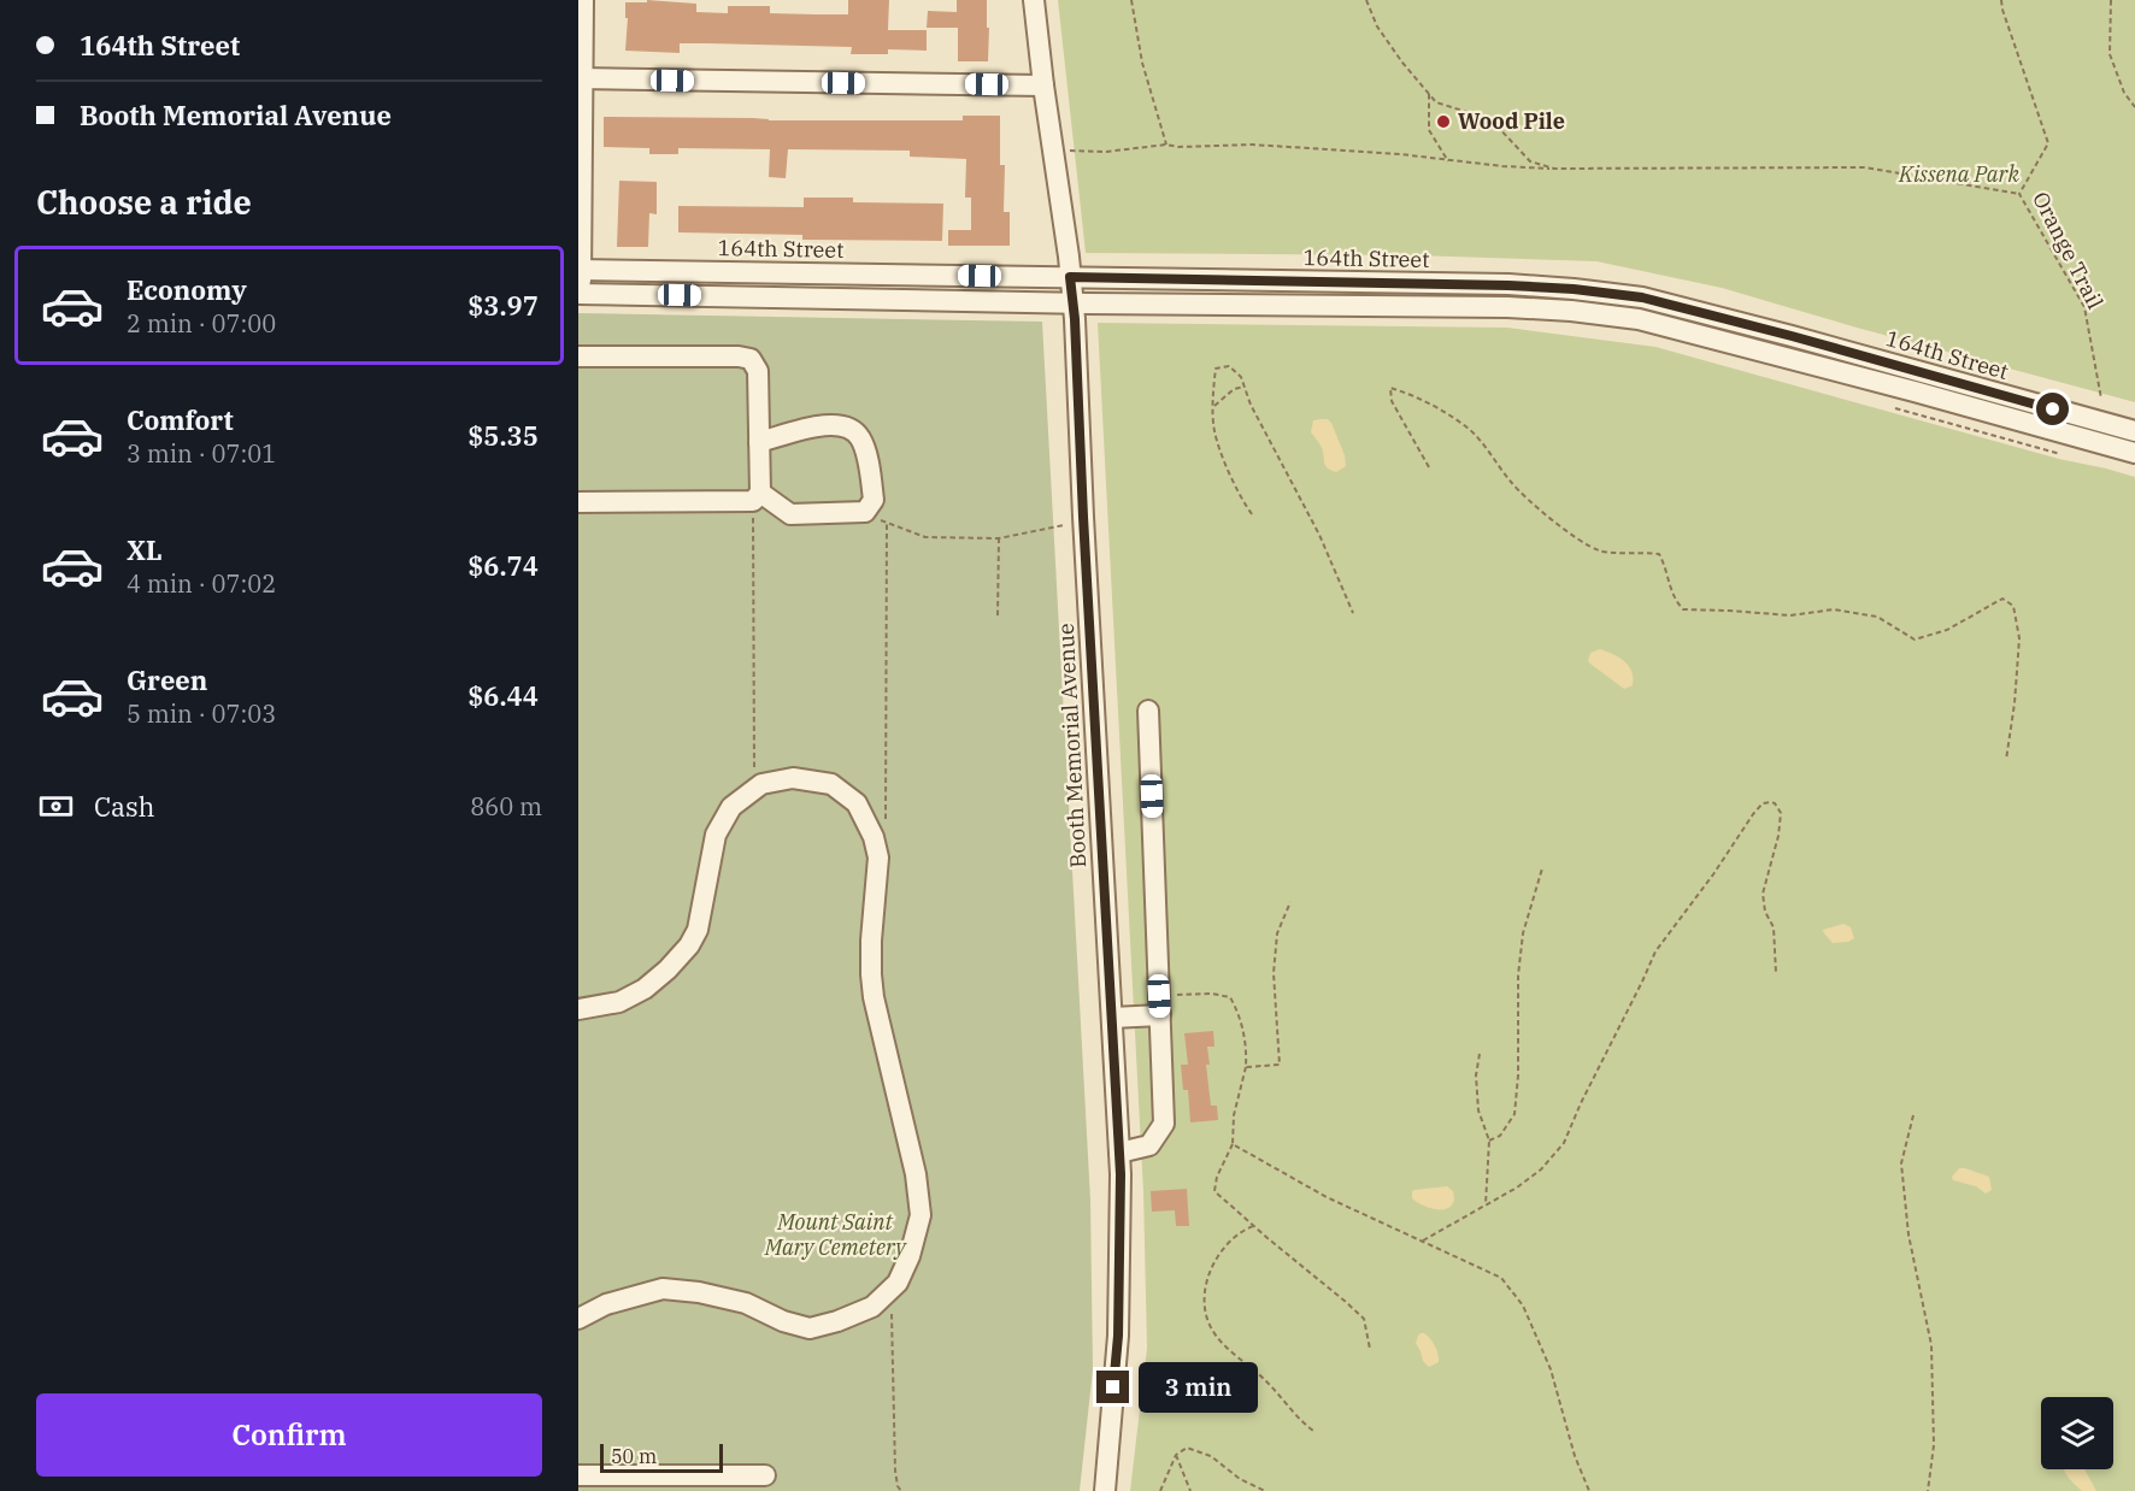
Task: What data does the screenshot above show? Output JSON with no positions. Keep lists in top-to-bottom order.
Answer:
{
  "streets": {
    "street": ["164th Street", "Booth Memorial Avenue"],
    "path": ["Orange Trail"]
  },
  "crossings": [
    ["164th Street", "Booth Memorial Avenue"]
  ],
  "parks": ["Kissena Park", "Mount Saint Mary Cemetery"],
  "places": ["Wood Pile"],
  "scale_bar": "50 m",
  "page": {
    "banner": ["164th Street", "Booth Memorial Avenue"],
    "heading": "Choose a ride",
    "list": [
      {
        "name": "Economy",
        "note": "2 min · 07:00",
        "value": "$3.97"
      },
      {
        "name": "Comfort",
        "note": "3 min · 07:01",
        "value": "$5.35"
      },
      {
        "name": "XL",
        "note": "4 min · 07:02",
        "value": "$6.74"
      },
      {
        "name": "Green",
        "note": "5 min · 07:03",
        "value": "$6.44"
      }
    ],
    "pay": ["Cash", "860 m"],
    "bubble": "3 min",
    "buttons": "Confirm",
    "scale": "50 m"
  }
}
